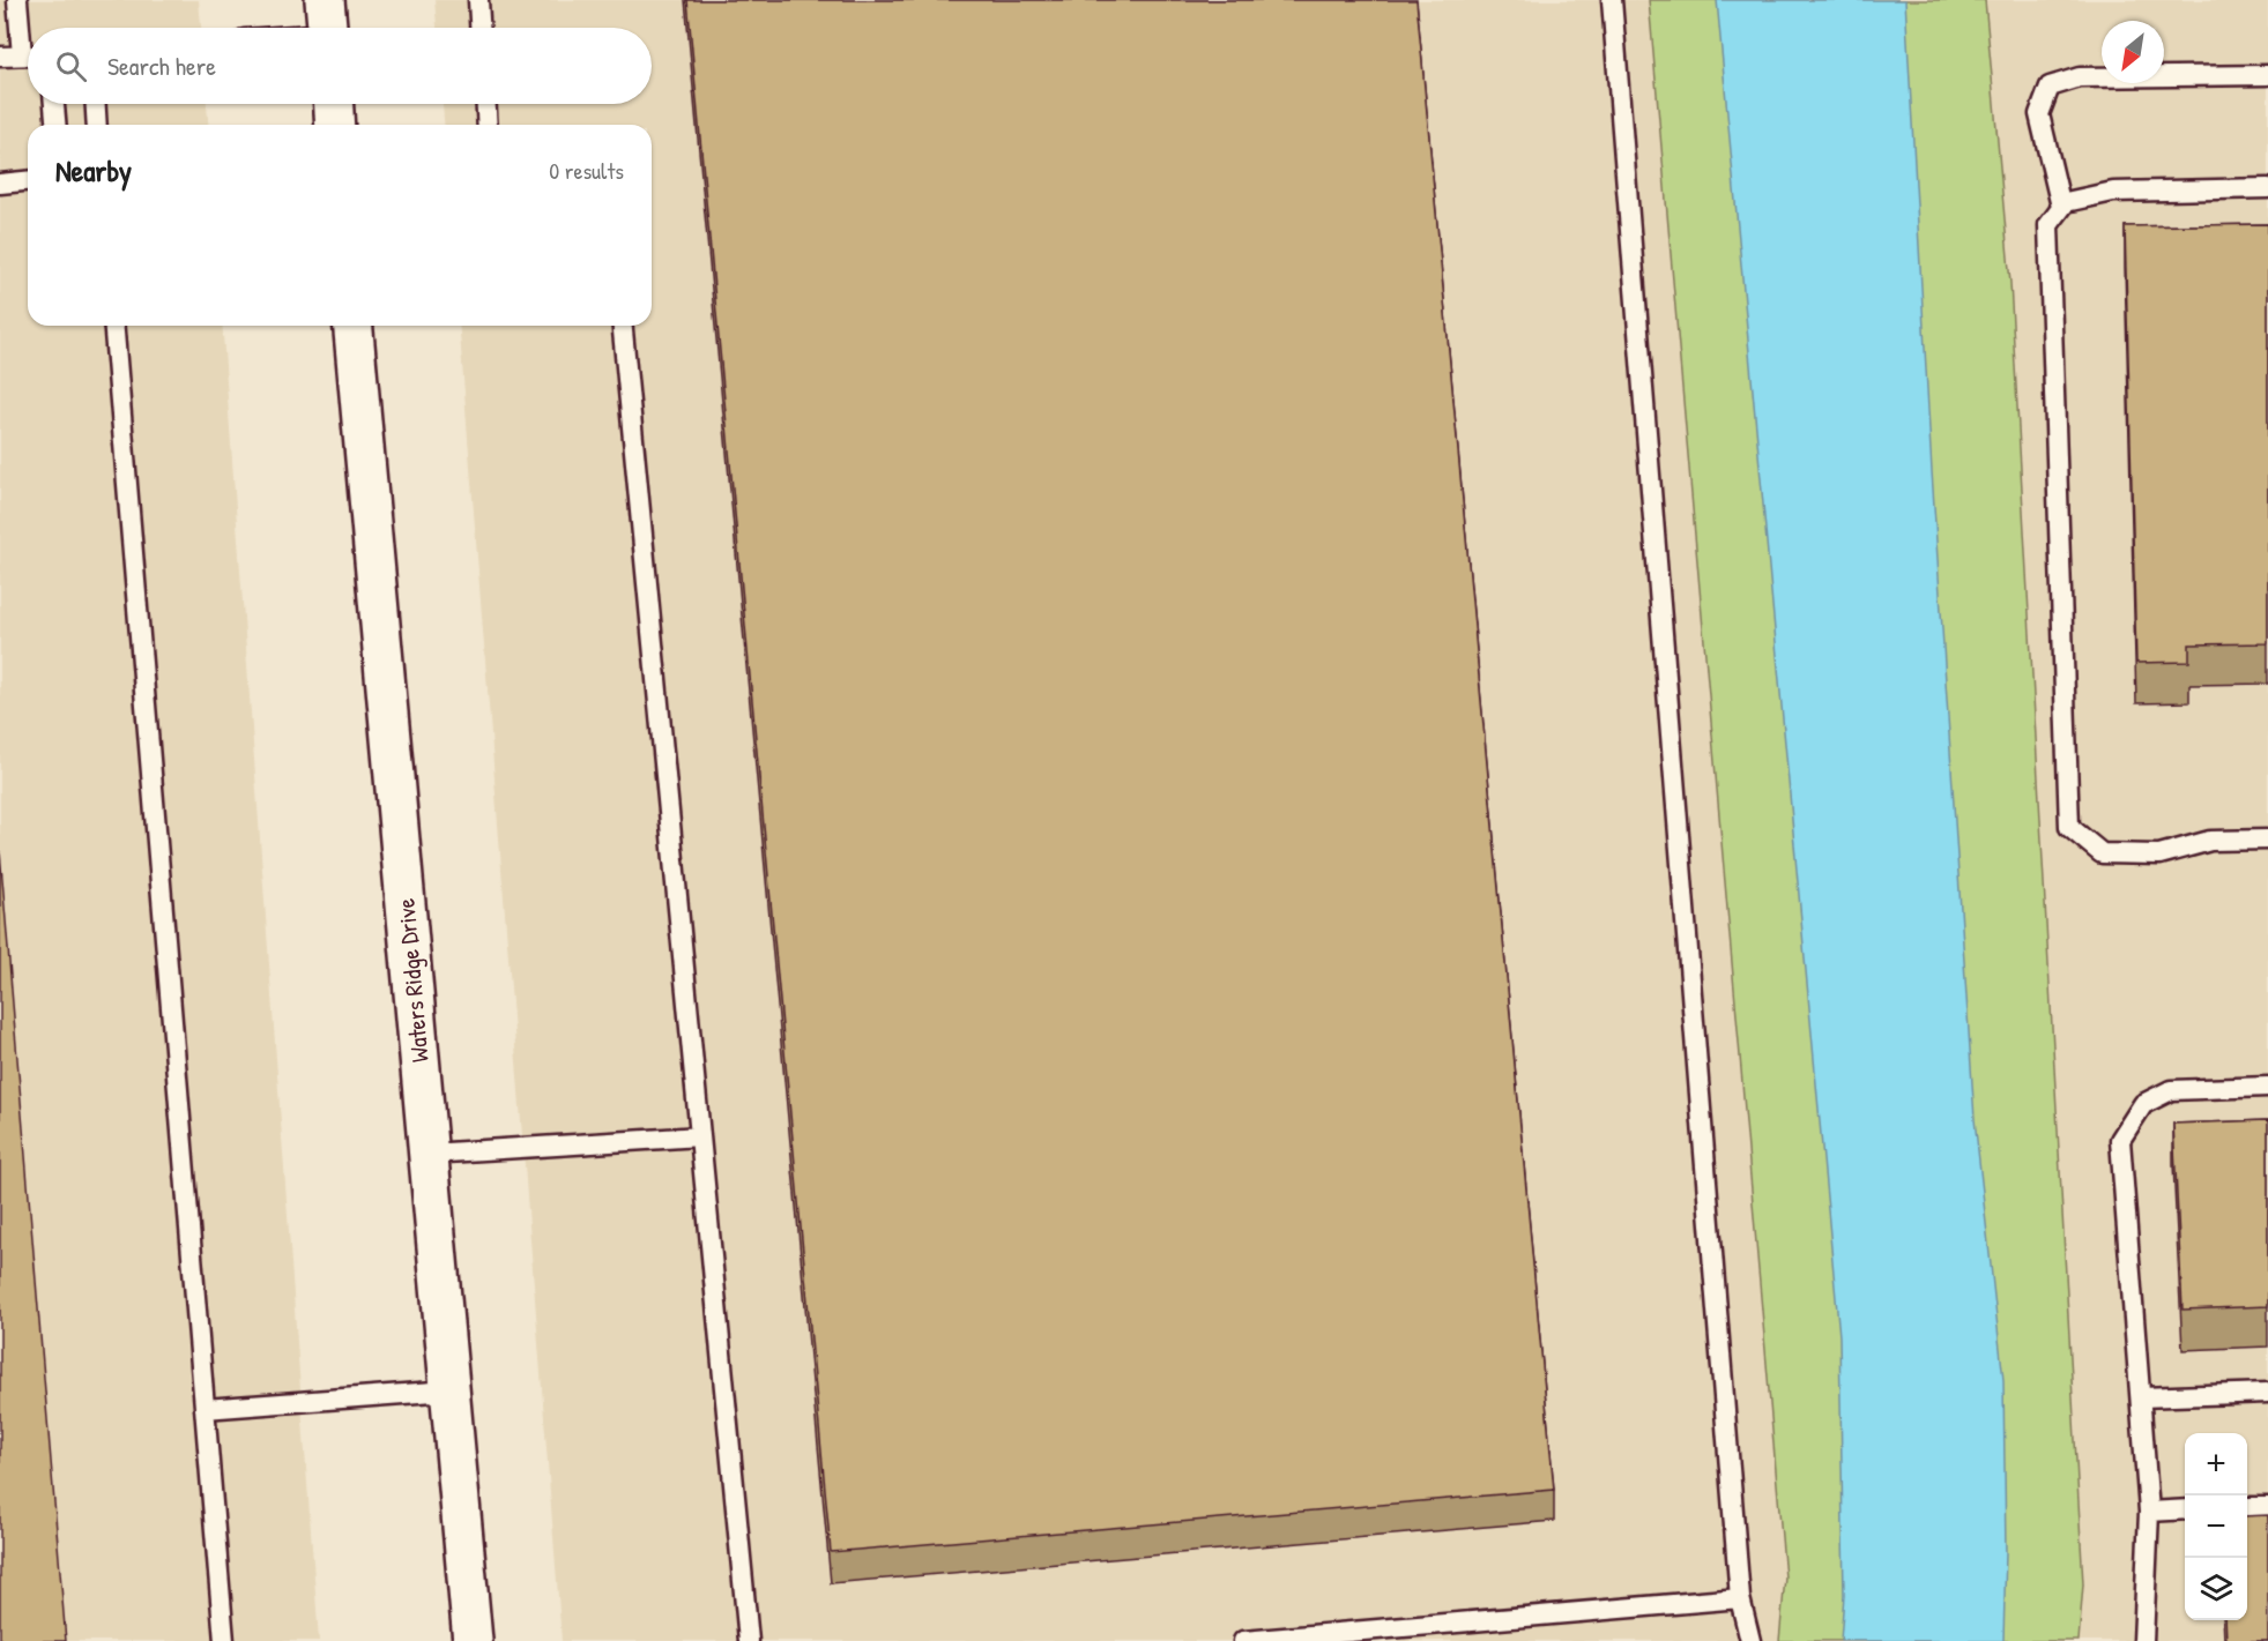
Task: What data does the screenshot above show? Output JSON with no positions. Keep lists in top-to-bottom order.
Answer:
{
  "streets": {
    "street": ["Waters Ridge Drive"]
  },
  "north": "bottom left",
  "page": {
    "search": "Search here",
    "heading": ["Nearby", "0 results"],
    "map_buttons": ["+", "−"]
  }
}
